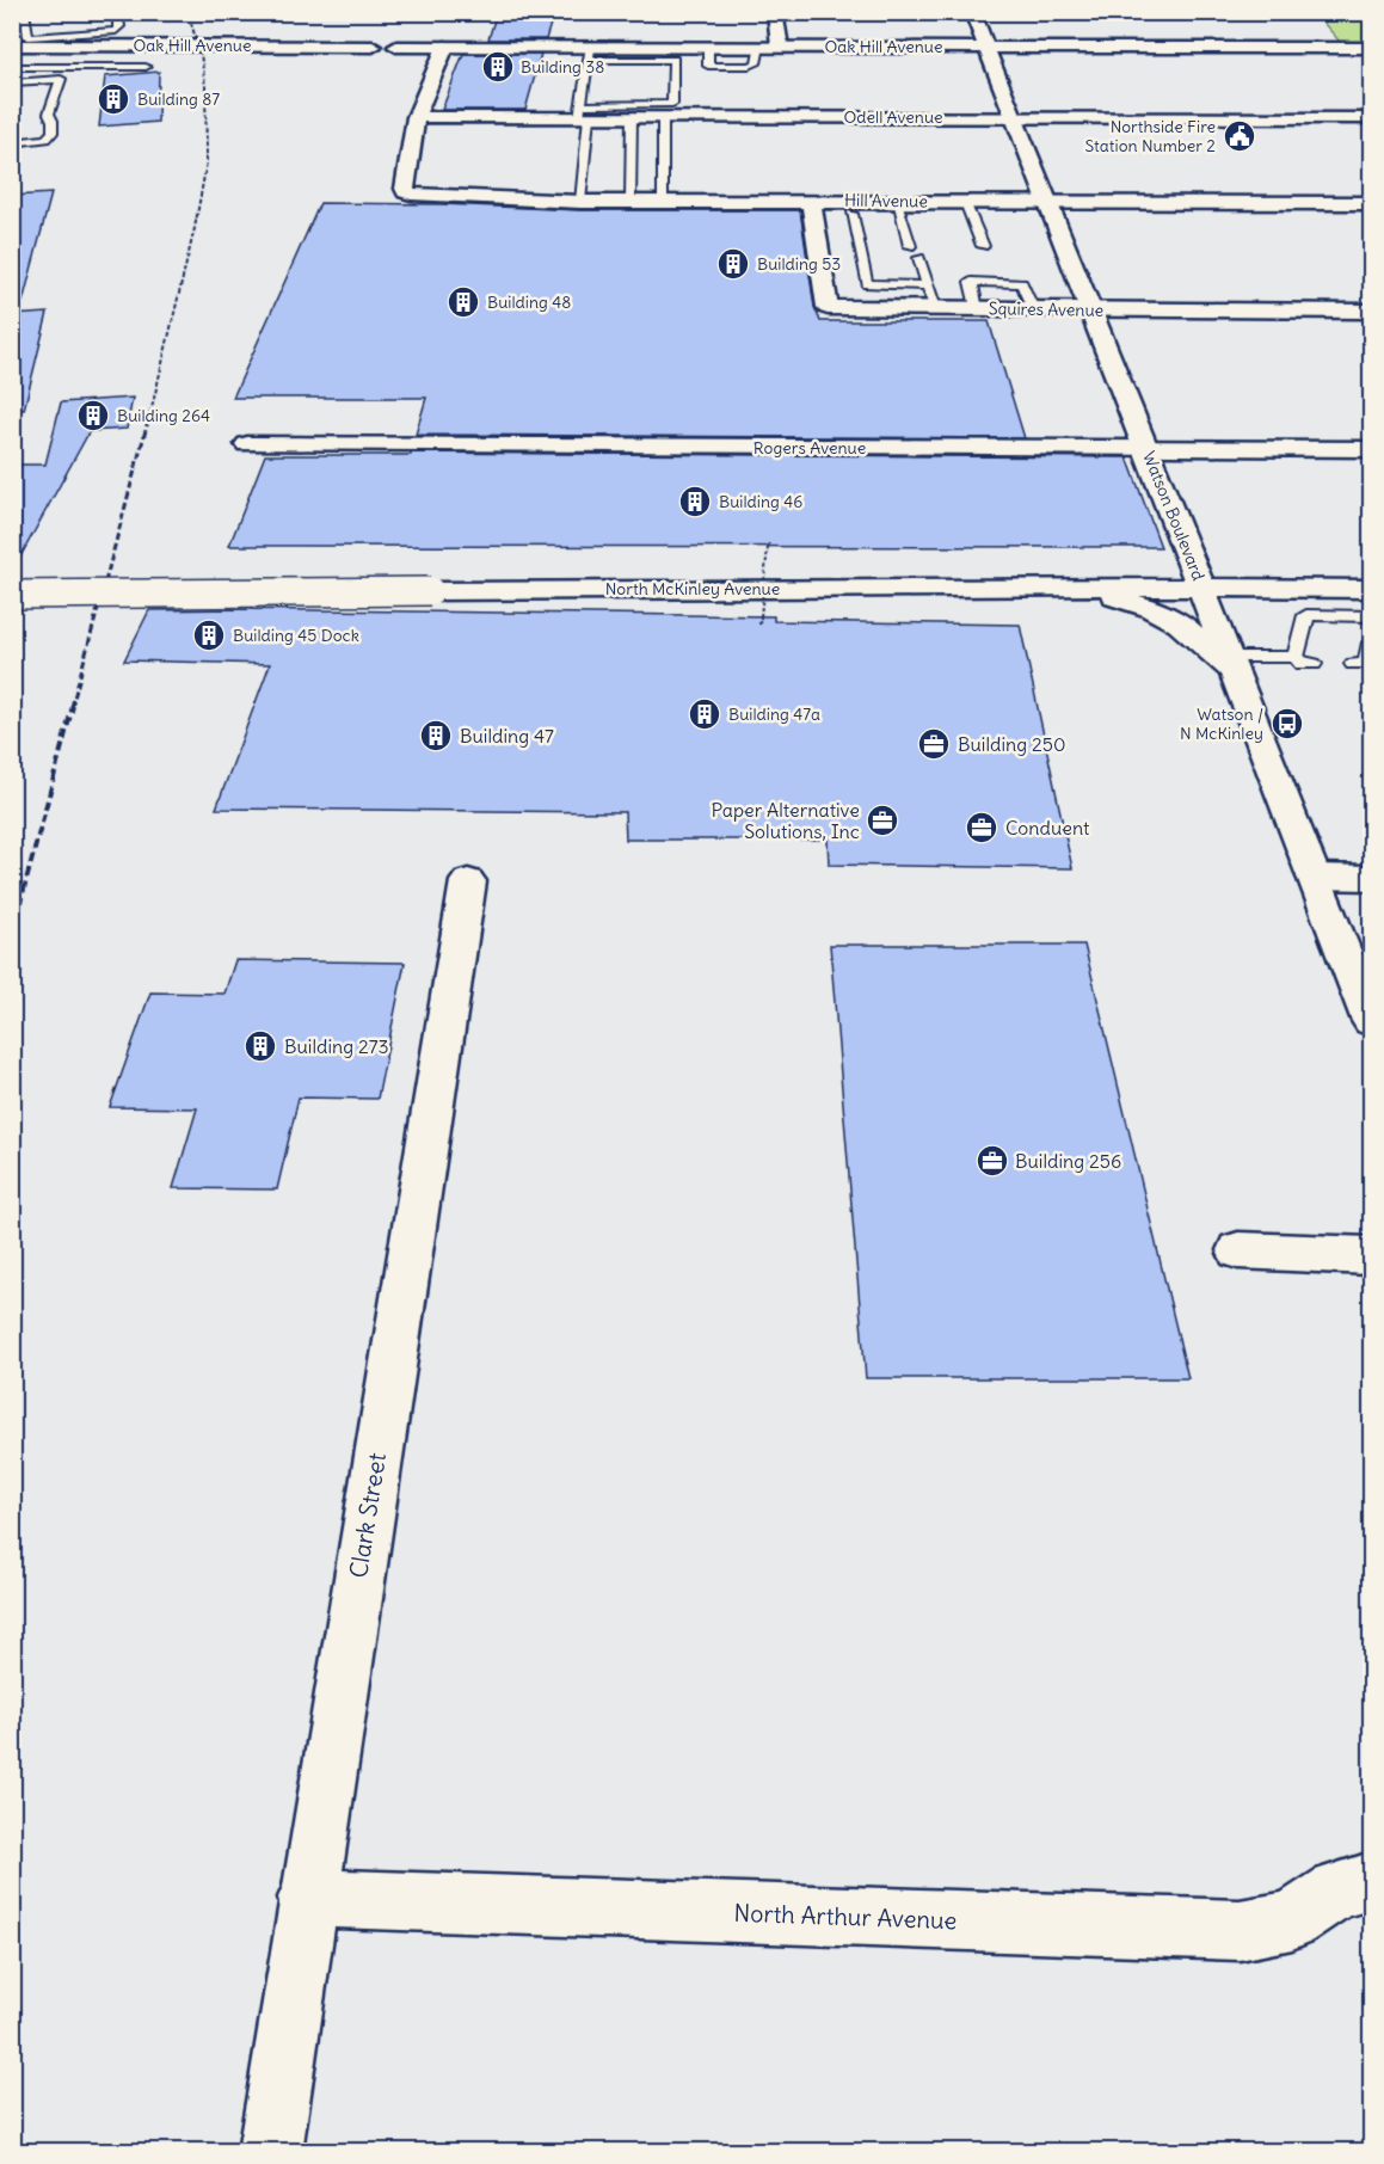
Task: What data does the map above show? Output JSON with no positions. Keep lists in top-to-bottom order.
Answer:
{
  "streets": {
    "street": [
      "Oak Hill Avenue",
      "Odell Avenue",
      "Hill Avenue",
      "Squires Avenue",
      "Rogers Avenue",
      "Watson Boulevard",
      "North McKinley Avenue",
      "Clark Street",
      "North Arthur Avenue"
    ]
  },
  "crossings": [
    ["Oak Hill Avenue", "Watson Boulevard"],
    ["Odell Avenue", "Hill Avenue"],
    ["Odell Avenue", "Watson Boulevard"],
    ["Hill Avenue", "Squires Avenue"],
    ["Hill Avenue", "Watson Boulevard"],
    ["Squires Avenue", "Watson Boulevard"],
    ["Rogers Avenue", "Watson Boulevard"],
    ["Watson Boulevard", "North McKinley Avenue"],
    ["Clark Street", "North Arthur Avenue"]
  ],
  "places": {
    "building": [
      "Building 38",
      "Building 87",
      "Building 53",
      "Building 48",
      "Building 264",
      "Building 46",
      "Building 45 Dock",
      "Building 47a",
      "Building 47",
      "Building 273"
    ],
    "public building": ["Northside Fire Station Number 2"],
    "bus stop": ["Watson / N McKinley"],
    "office": [
      "Building 250",
      "Paper Alternative Solutions, Inc",
      "Conduent",
      "Building 256"
    ]
  }
}
